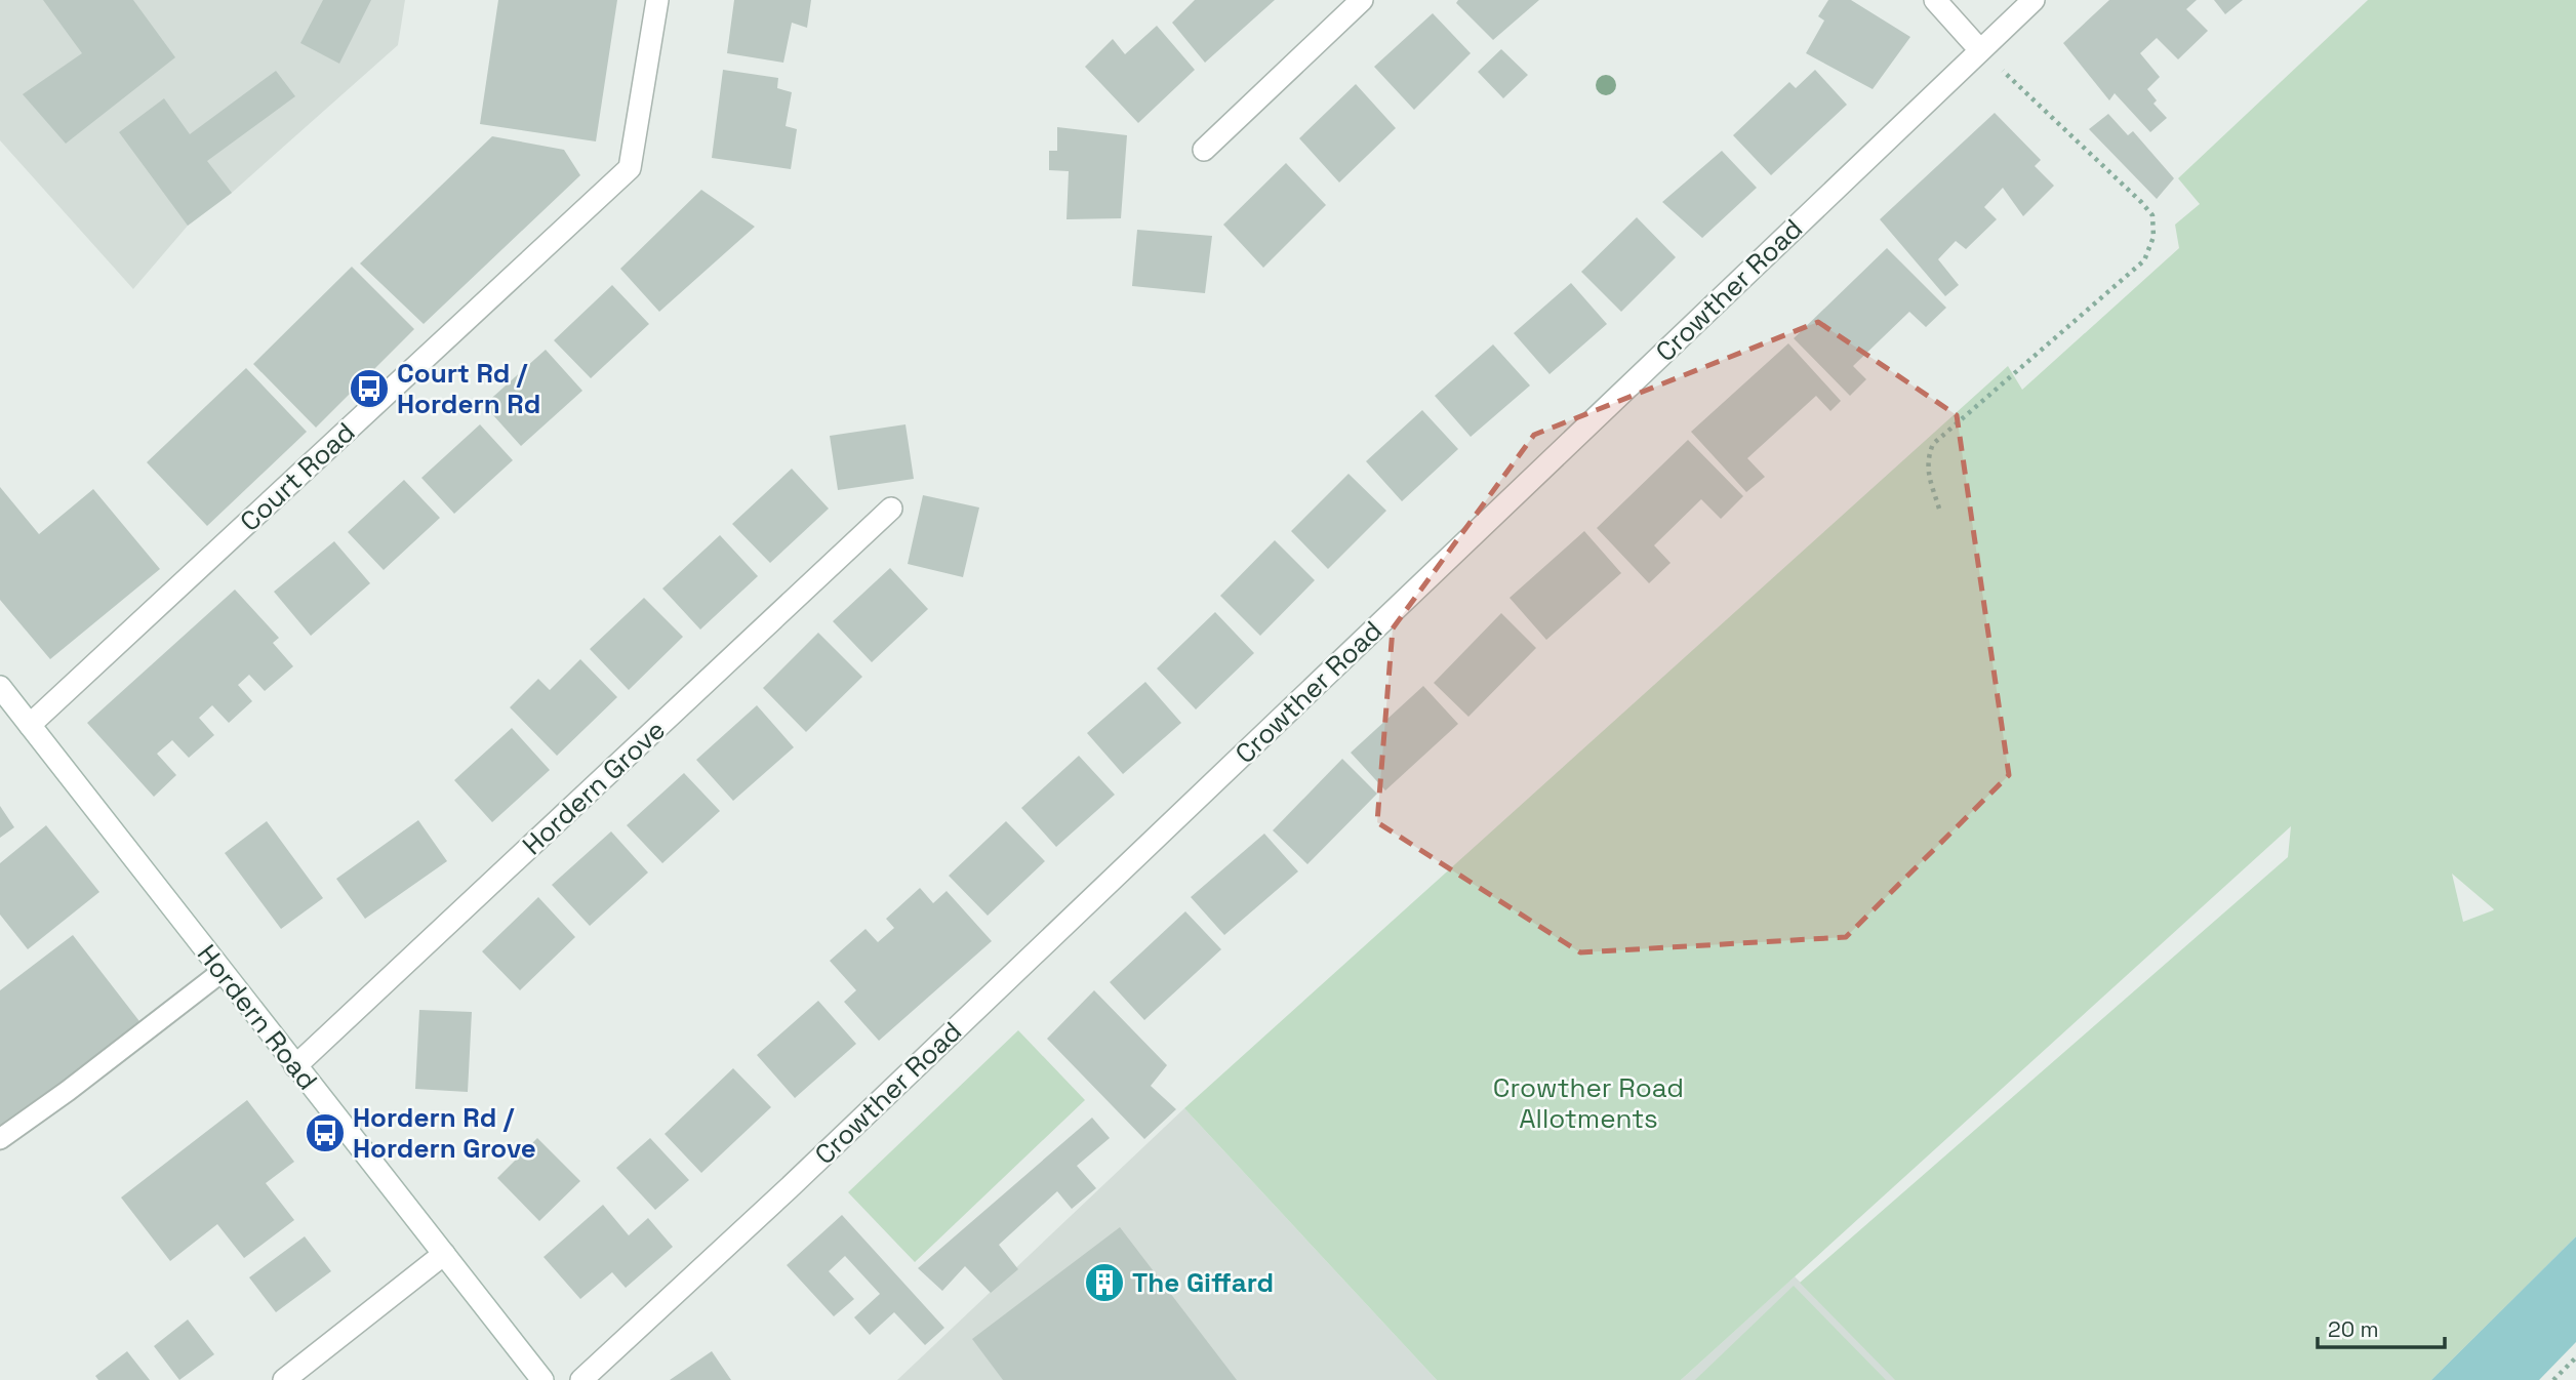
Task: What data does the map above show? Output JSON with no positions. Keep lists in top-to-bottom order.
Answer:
{
  "streets": {
    "street": [
      "Crowther Road",
      "Court Road",
      "Hordern Grove",
      "Hordern Road"
    ]
  },
  "crossings": [
    ["Court Road", "Hordern Road"],
    ["Hordern Grove", "Hordern Road"]
  ],
  "parks": ["Crowther Road Allotments"],
  "places": {
    "bus stop": ["Court Rd / Hordern Rd", "Hordern Rd / Hordern Grove"],
    "building": ["The Giffard"]
  },
  "scale_bar": "20 m"
}
